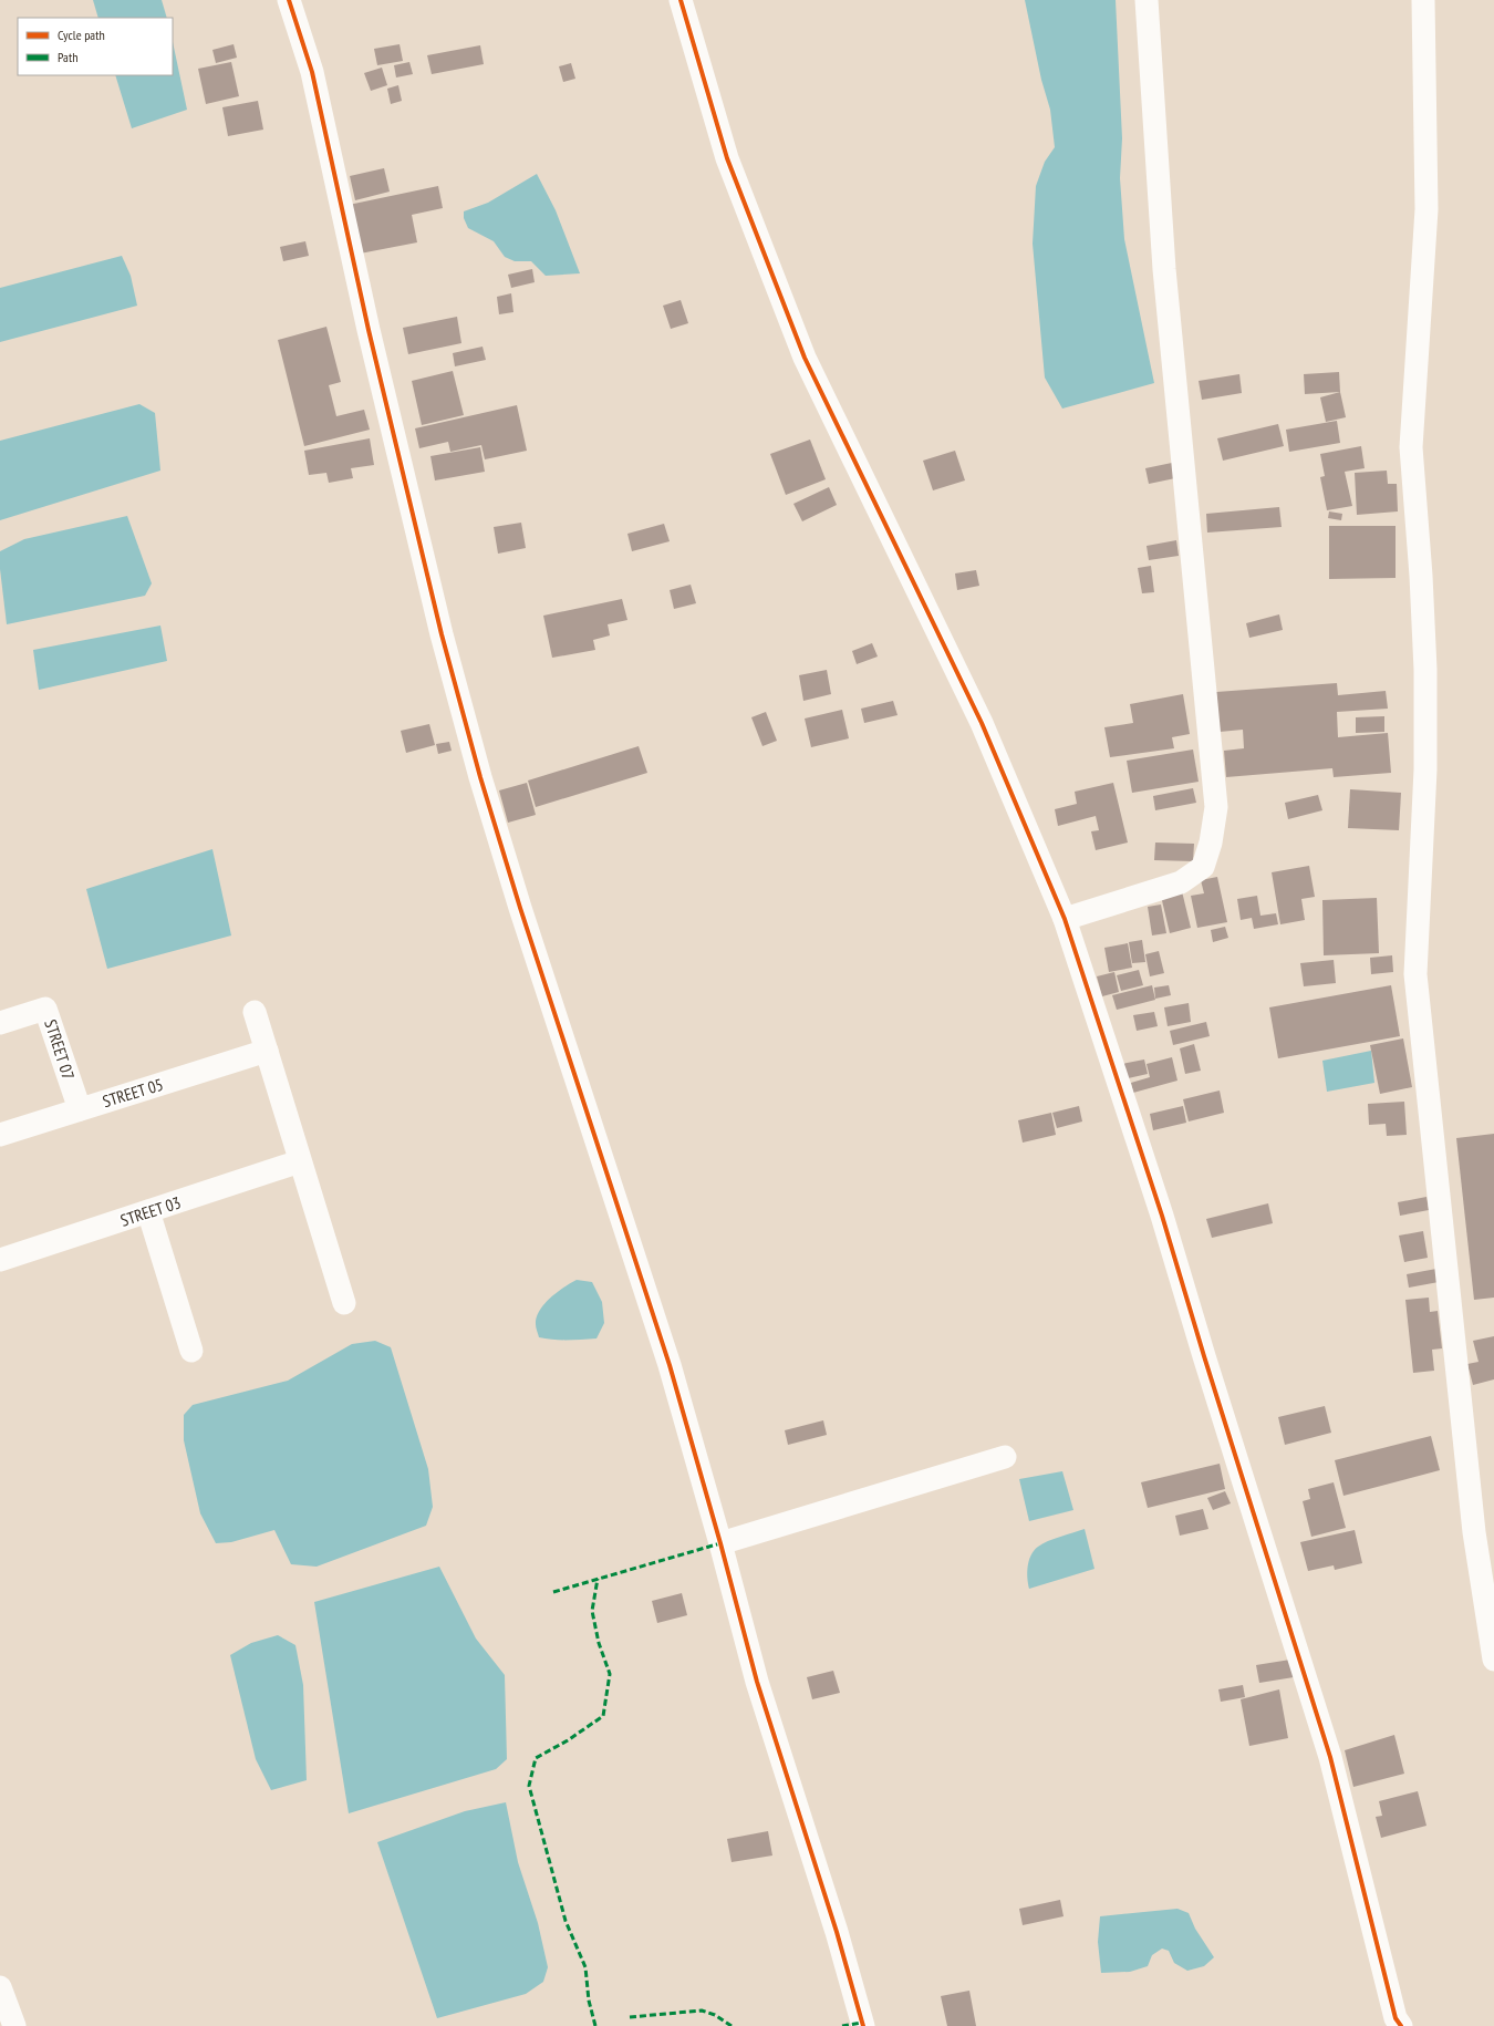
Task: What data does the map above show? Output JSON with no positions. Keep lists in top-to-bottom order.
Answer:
{
  "streets": {
    "street": ["STREET 07", "STREET 05", "STREET 03"]
  },
  "crossings": [
    ["STREET 07", "STREET 05"]
  ],
  "legend": ["Cycle path", "Path"]
}
